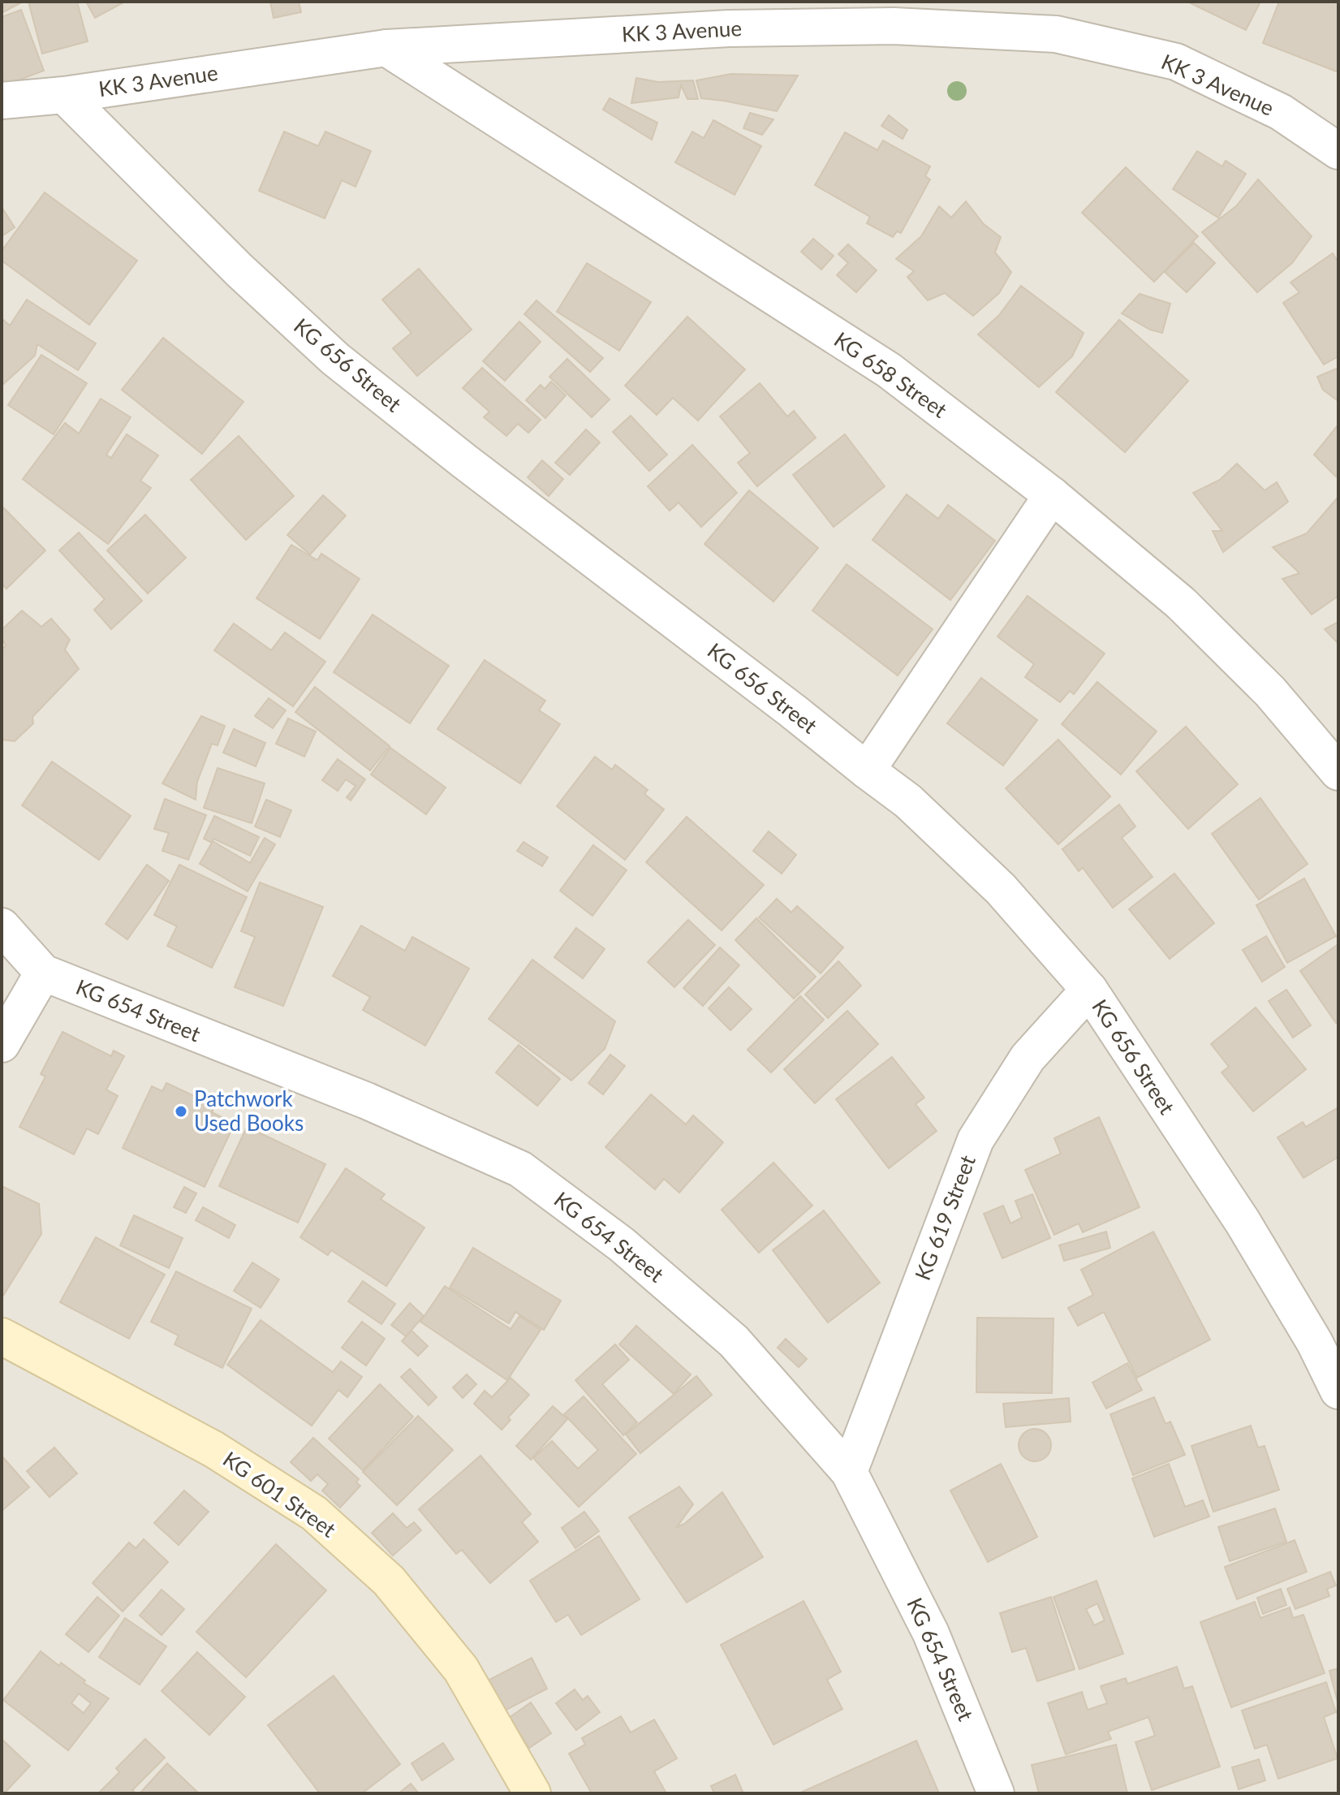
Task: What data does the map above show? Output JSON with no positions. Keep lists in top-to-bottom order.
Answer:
{
  "streets": {
    "main road": ["KG 601 Street"],
    "street": [
      "KK 3 Avenue",
      "KG 656 Street",
      "KG 658 Street",
      "KG 654 Street",
      "KG 619 Street"
    ]
  },
  "crossings": [
    ["KK 3 Avenue", "KG 656 Street"],
    ["KK 3 Avenue", "KG 658 Street"],
    ["KG 656 Street", "KG 619 Street"],
    ["KG 654 Street", "KG 619 Street"]
  ],
  "places": ["Patchwork Used Books"]
}
